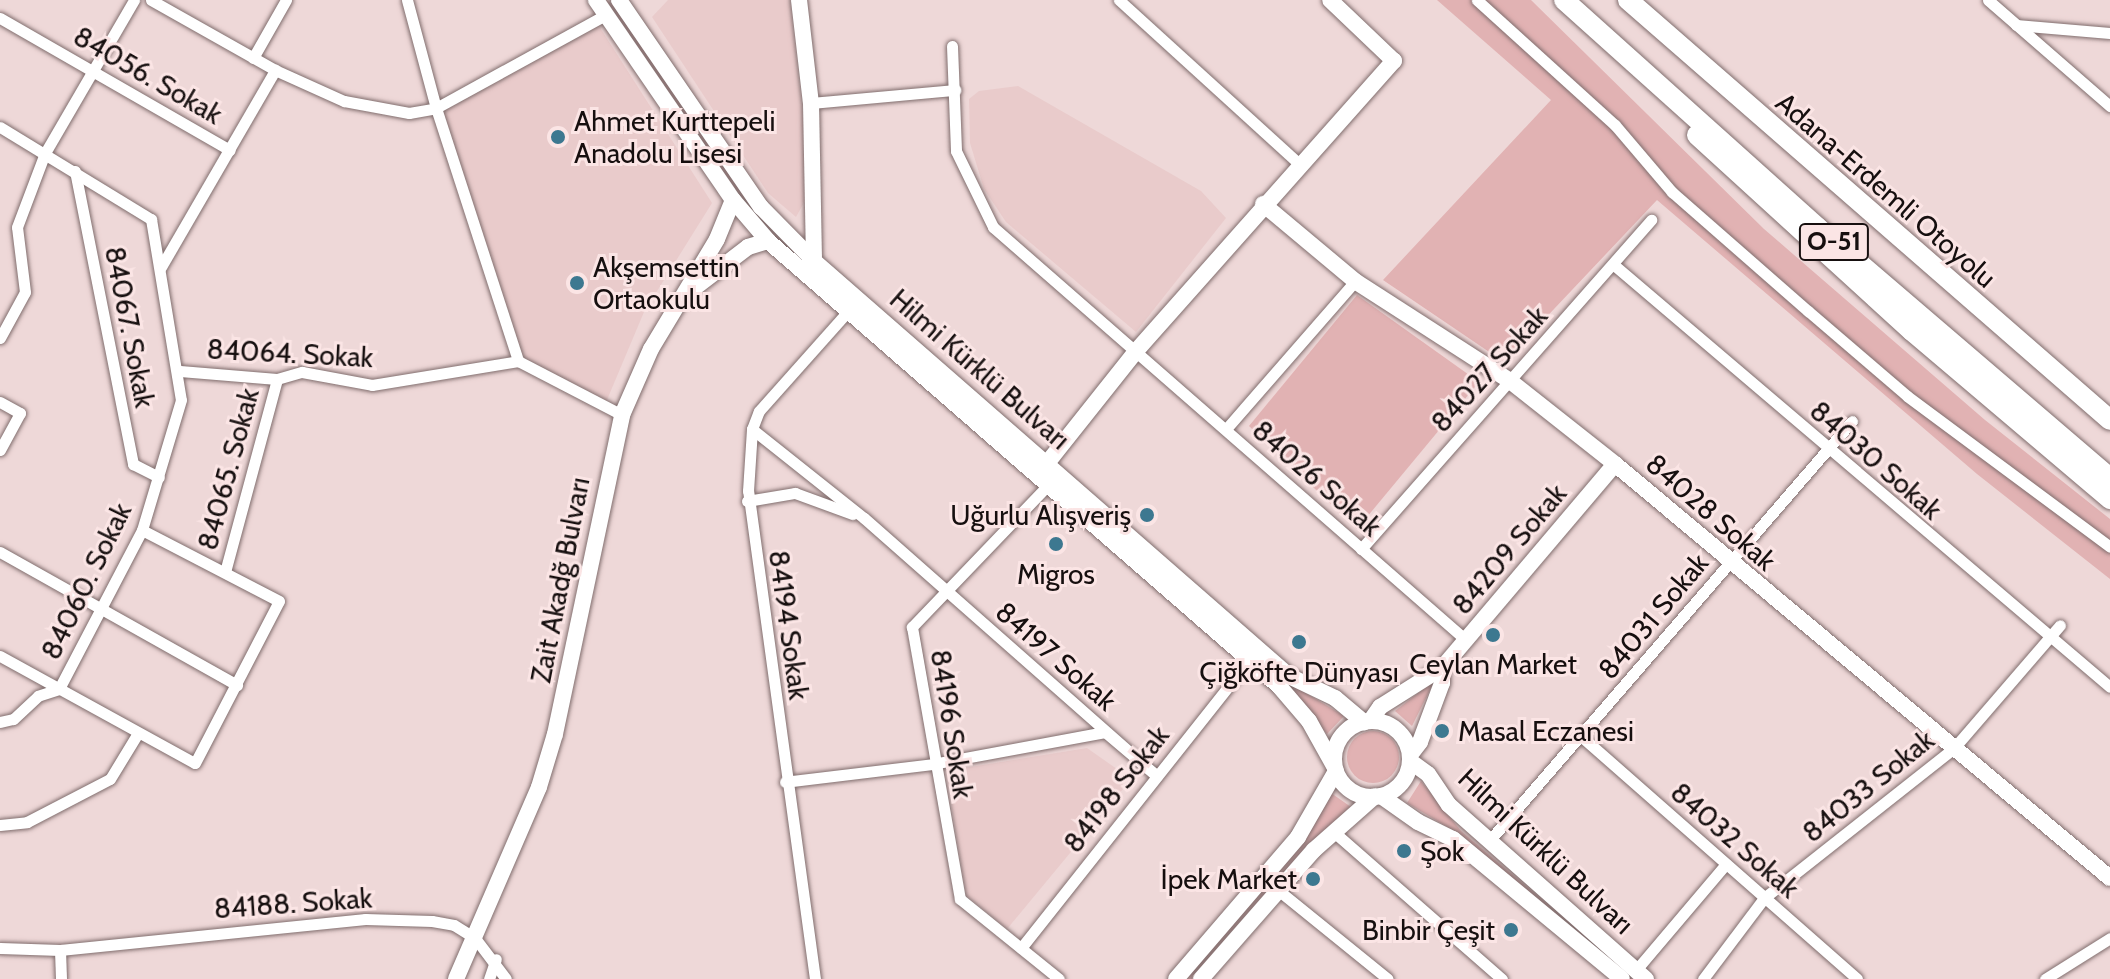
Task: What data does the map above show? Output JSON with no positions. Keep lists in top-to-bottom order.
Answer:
{
  "streets": {
    "highway": ["Adana-Erdemli Otoyolu", "O-51"],
    "main road": [
      "Hilmi Kürklü Bulvarı",
      "84028 Sokak",
      "84209 Sokak",
      "Zait Akadğ Bulvarı"
    ],
    "street": [
      "84056. Sokak",
      "84067. Sokak",
      "84064. Sokak",
      "84027 Sokak",
      "84030 Sokak",
      "84065. Sokak",
      "84026 Sokak",
      "84060. Sokak",
      "84031 Sokak",
      "84194 Sokak",
      "84197 Sokak",
      "84196 Sokak",
      "84033 Sokak",
      "84198 Sokak",
      "84032 Sokak",
      "84188. Sokak"
    ]
  },
  "crossings": [
    ["84067. Sokak", "84060. Sokak"],
    ["84064. Sokak", "84065. Sokak"],
    ["84064. Sokak", "84060. Sokak"],
    ["Hilmi Kürklü Bulvarı", "Zait Akadğ Bulvarı"],
    ["Hilmi Kürklü Bulvarı", "84031 Sokak"],
    ["Hilmi Kürklü Bulvarı", "84194 Sokak"],
    ["Hilmi Kürklü Bulvarı", "84196 Sokak"],
    ["Hilmi Kürklü Bulvarı", "84198 Sokak"],
    ["84027 Sokak", "84030 Sokak"],
    ["84027 Sokak", "84026 Sokak"],
    ["84027 Sokak", "84028 Sokak"],
    ["84030 Sokak", "84031 Sokak"],
    ["84030 Sokak", "84033 Sokak"],
    ["84026 Sokak", "84209 Sokak"],
    ["84028 Sokak", "84209 Sokak"],
    ["84028 Sokak", "84031 Sokak"],
    ["84028 Sokak", "84033 Sokak"],
    ["Zait Akadğ Bulvarı", "84188. Sokak"],
    ["84031 Sokak", "84032 Sokak"],
    ["84194 Sokak", "84197 Sokak"],
    ["84197 Sokak", "84196 Sokak"],
    ["84197 Sokak", "84198 Sokak"],
    ["84196 Sokak", "84198 Sokak"],
    ["84033 Sokak", "84032 Sokak"]
  ],
  "places": [
    "Ahmet Kurttepeli Anadolu Lisesi",
    "Akşemsettin Ortaokulu",
    "Uğurlu Alışveriş",
    "Migros",
    "Ceylan Market",
    "Çiğköfte Dünyası",
    "Masal Eczanesi",
    "Şok",
    "İpek Market",
    "Binbir Çeşit"
  ]
}
